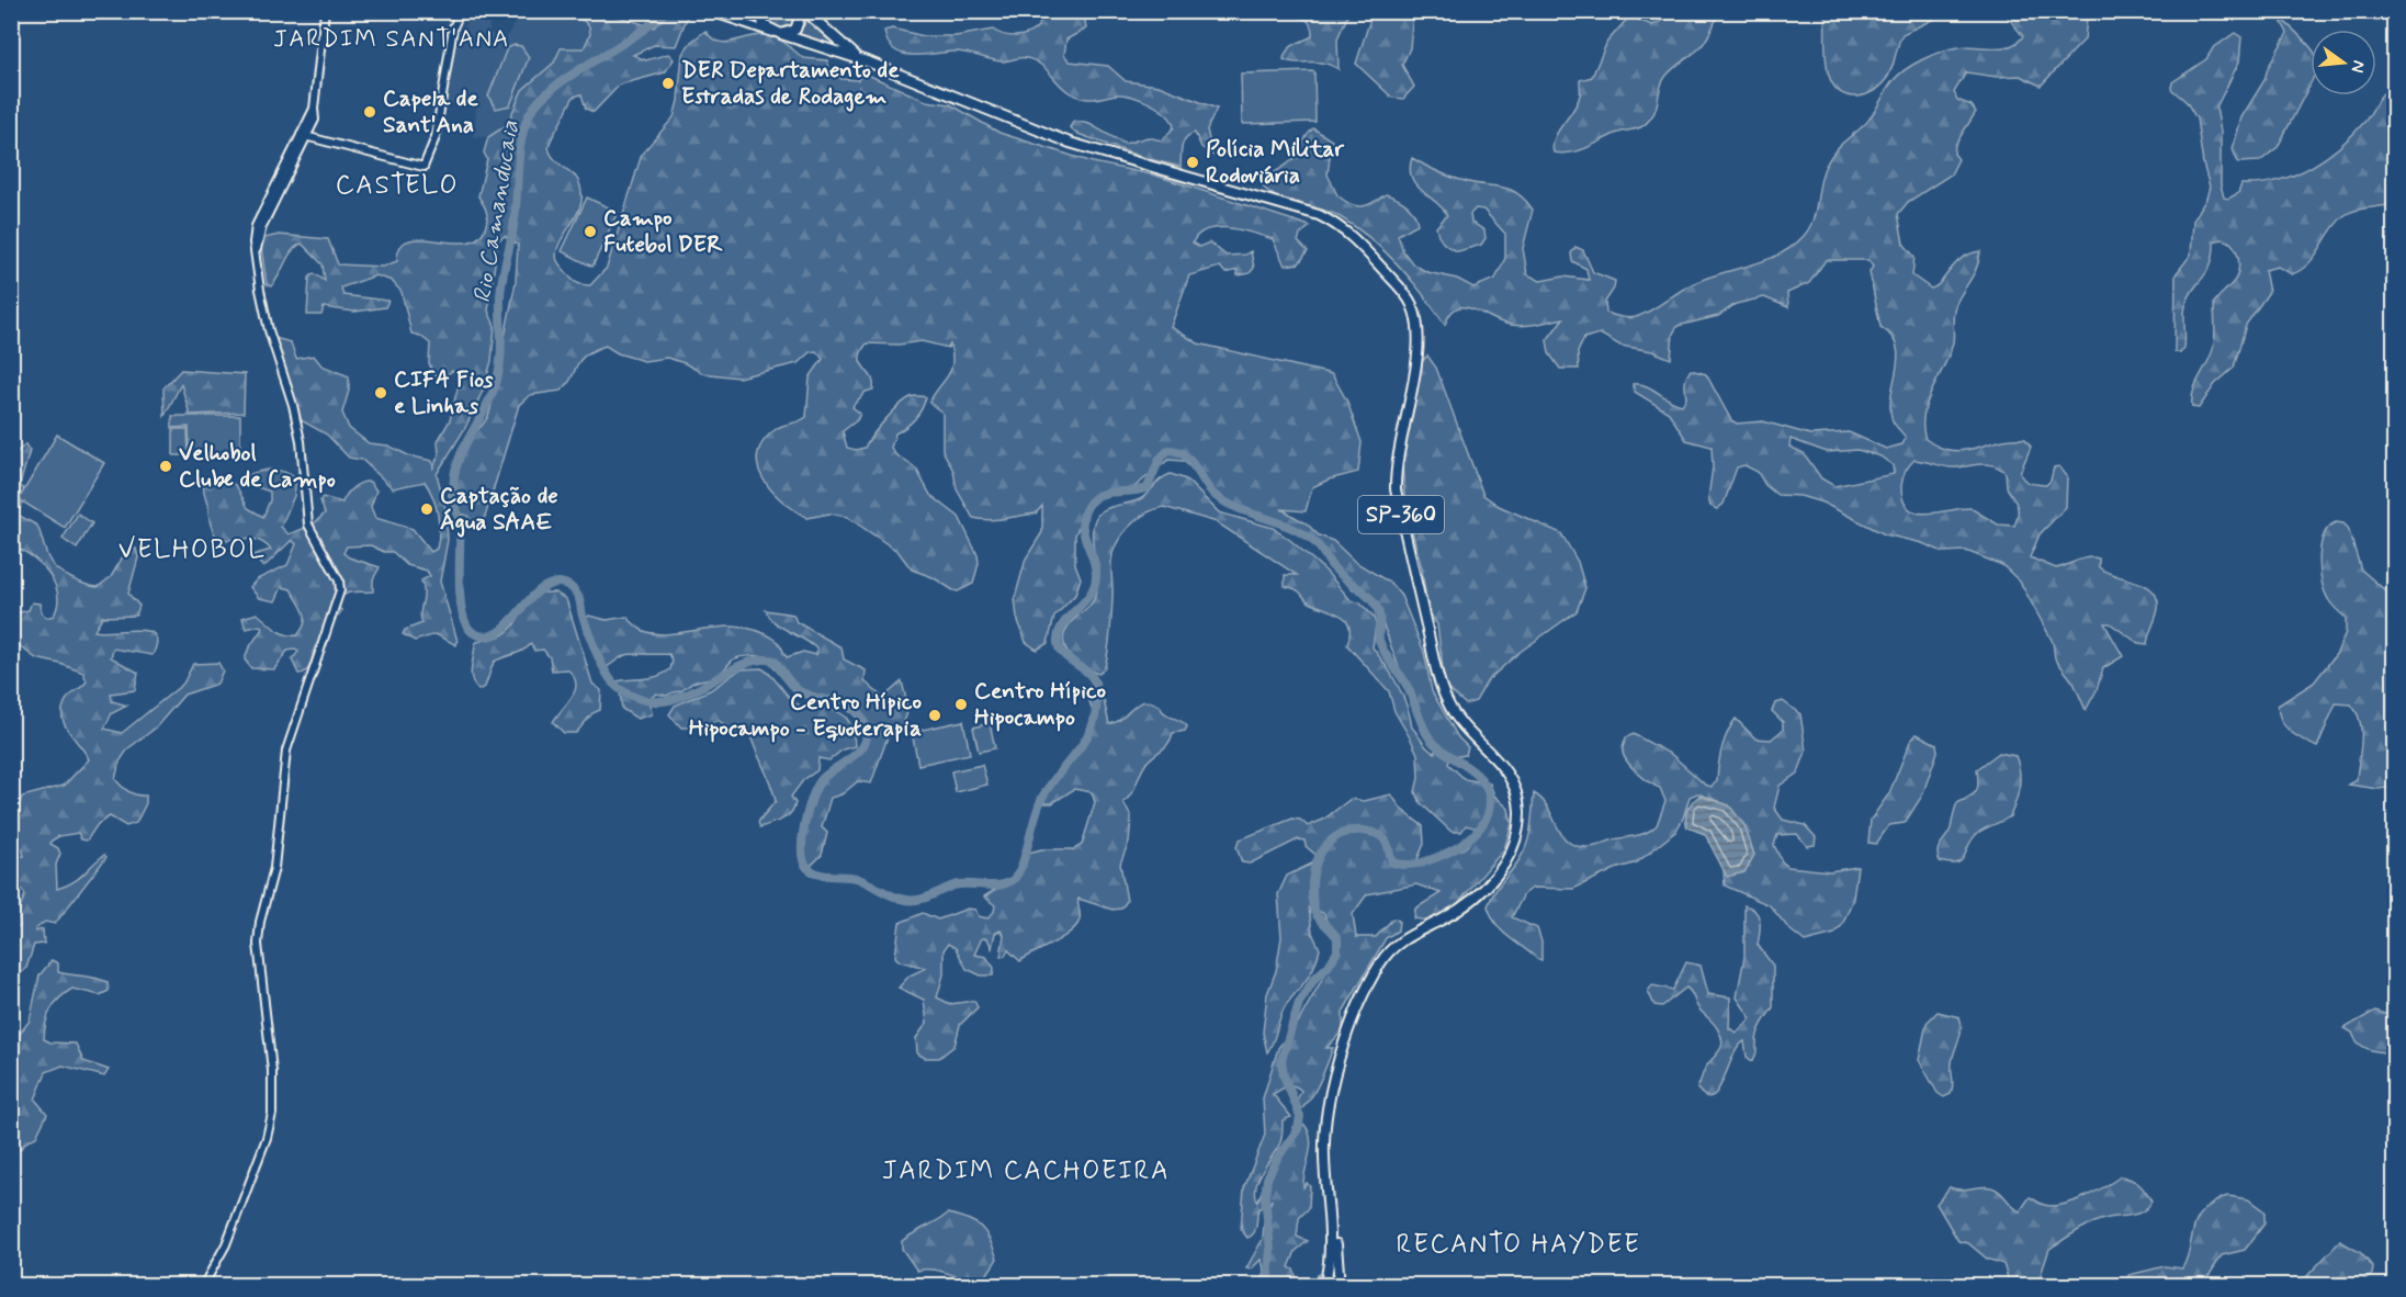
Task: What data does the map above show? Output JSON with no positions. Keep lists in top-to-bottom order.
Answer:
{
  "streets": {
    "main road": ["SP-360"]
  },
  "districts": [
    "JARDIM SANT'ANA",
    "CASTELO",
    "VELHOBOL",
    "JARDIM CACHOEIRA",
    "RECANTO HAYDEE"
  ],
  "water": ["Rio Camanducaia"],
  "places": [
    "DER Departamento de Estradas de Rodagem",
    "Capela de Sant'Ana",
    "Polícia Militar Rodoviária",
    "Campo Futebol DER",
    "CIFA Fios e Linhas",
    "Velhobol Clube de Campo",
    "Captação de Água SAAE",
    "Centro Hípico Hipocampo",
    "Centro Hípico Hipocampo - Equoterapia"
  ],
  "north": "right"
}
